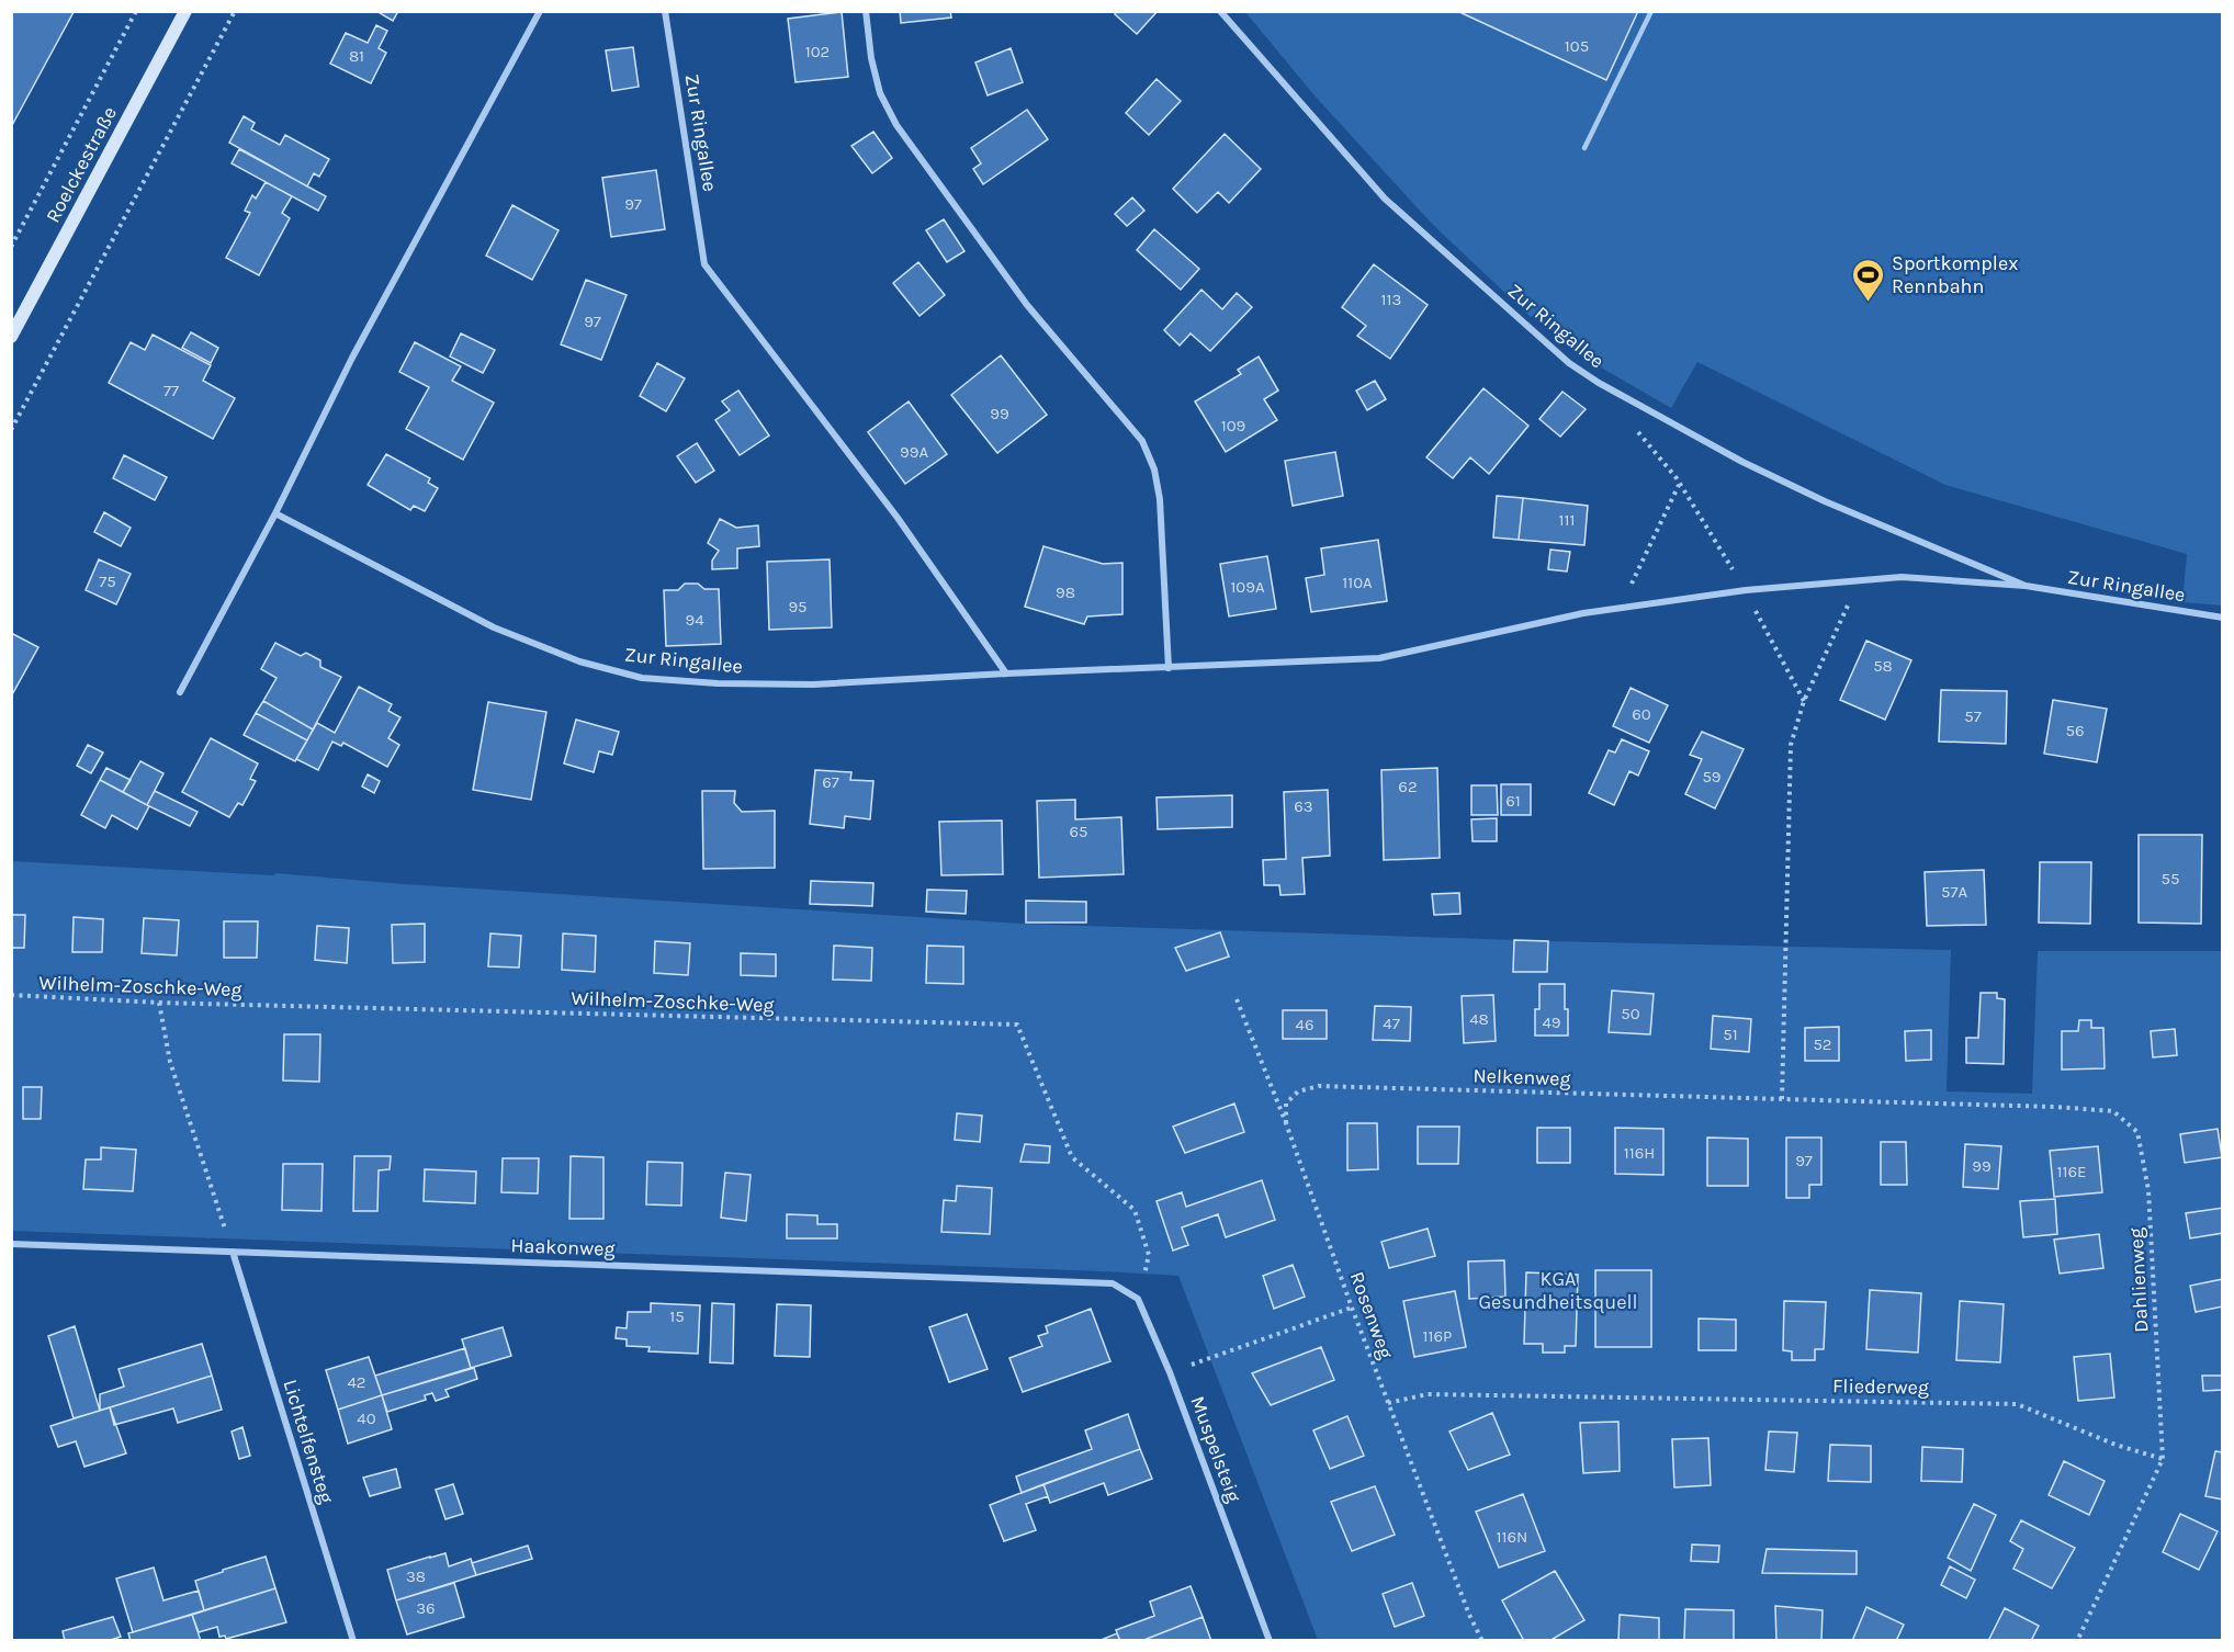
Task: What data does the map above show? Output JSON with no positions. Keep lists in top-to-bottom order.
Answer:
{
  "streets": {
    "main road": ["Roelckestraße"],
    "street": [
      "Zur Ringallee",
      "Haakonweg",
      "Lichtelfensteg",
      "Muspelsteig"
    ],
    "path": [
      "Wilhelm-Zoschke-Weg",
      "Nelkenweg",
      "Dahlienweg",
      "Rosenweg",
      "Fliederweg"
    ]
  },
  "crossings": [
    ["Wilhelm-Zoschke-Weg", "Haakonweg"],
    ["Wilhelm-Zoschke-Weg", "Muspelsteig"],
    ["Nelkenweg", "Dahlienweg"],
    ["Nelkenweg", "Rosenweg"],
    ["Haakonweg", "Lichtelfensteg"],
    ["Haakonweg", "Muspelsteig"],
    ["Dahlienweg", "Fliederweg"],
    ["Rosenweg", "Fliederweg"]
  ],
  "parks": ["KGA Gesundheitsquell"],
  "places": {
    "sports": ["Sportkomplex Rennbahn"]
  },
  "house_numbers": [
    "105",
    "102",
    "81",
    "97",
    "113",
    "97",
    "77",
    "99",
    "109",
    "99A",
    "111",
    "75",
    "110A",
    "109A",
    "98",
    "95",
    "94",
    "58",
    "60",
    "57",
    "56",
    "59",
    "67",
    "62",
    "61",
    "63",
    "65",
    "55",
    "57A",
    "50",
    "48",
    "49",
    "47",
    "46",
    "51",
    "52",
    "116H",
    "97",
    "99",
    "116E",
    "15",
    "116P",
    "42",
    "40",
    "116N",
    "38",
    "36"
  ]
}
